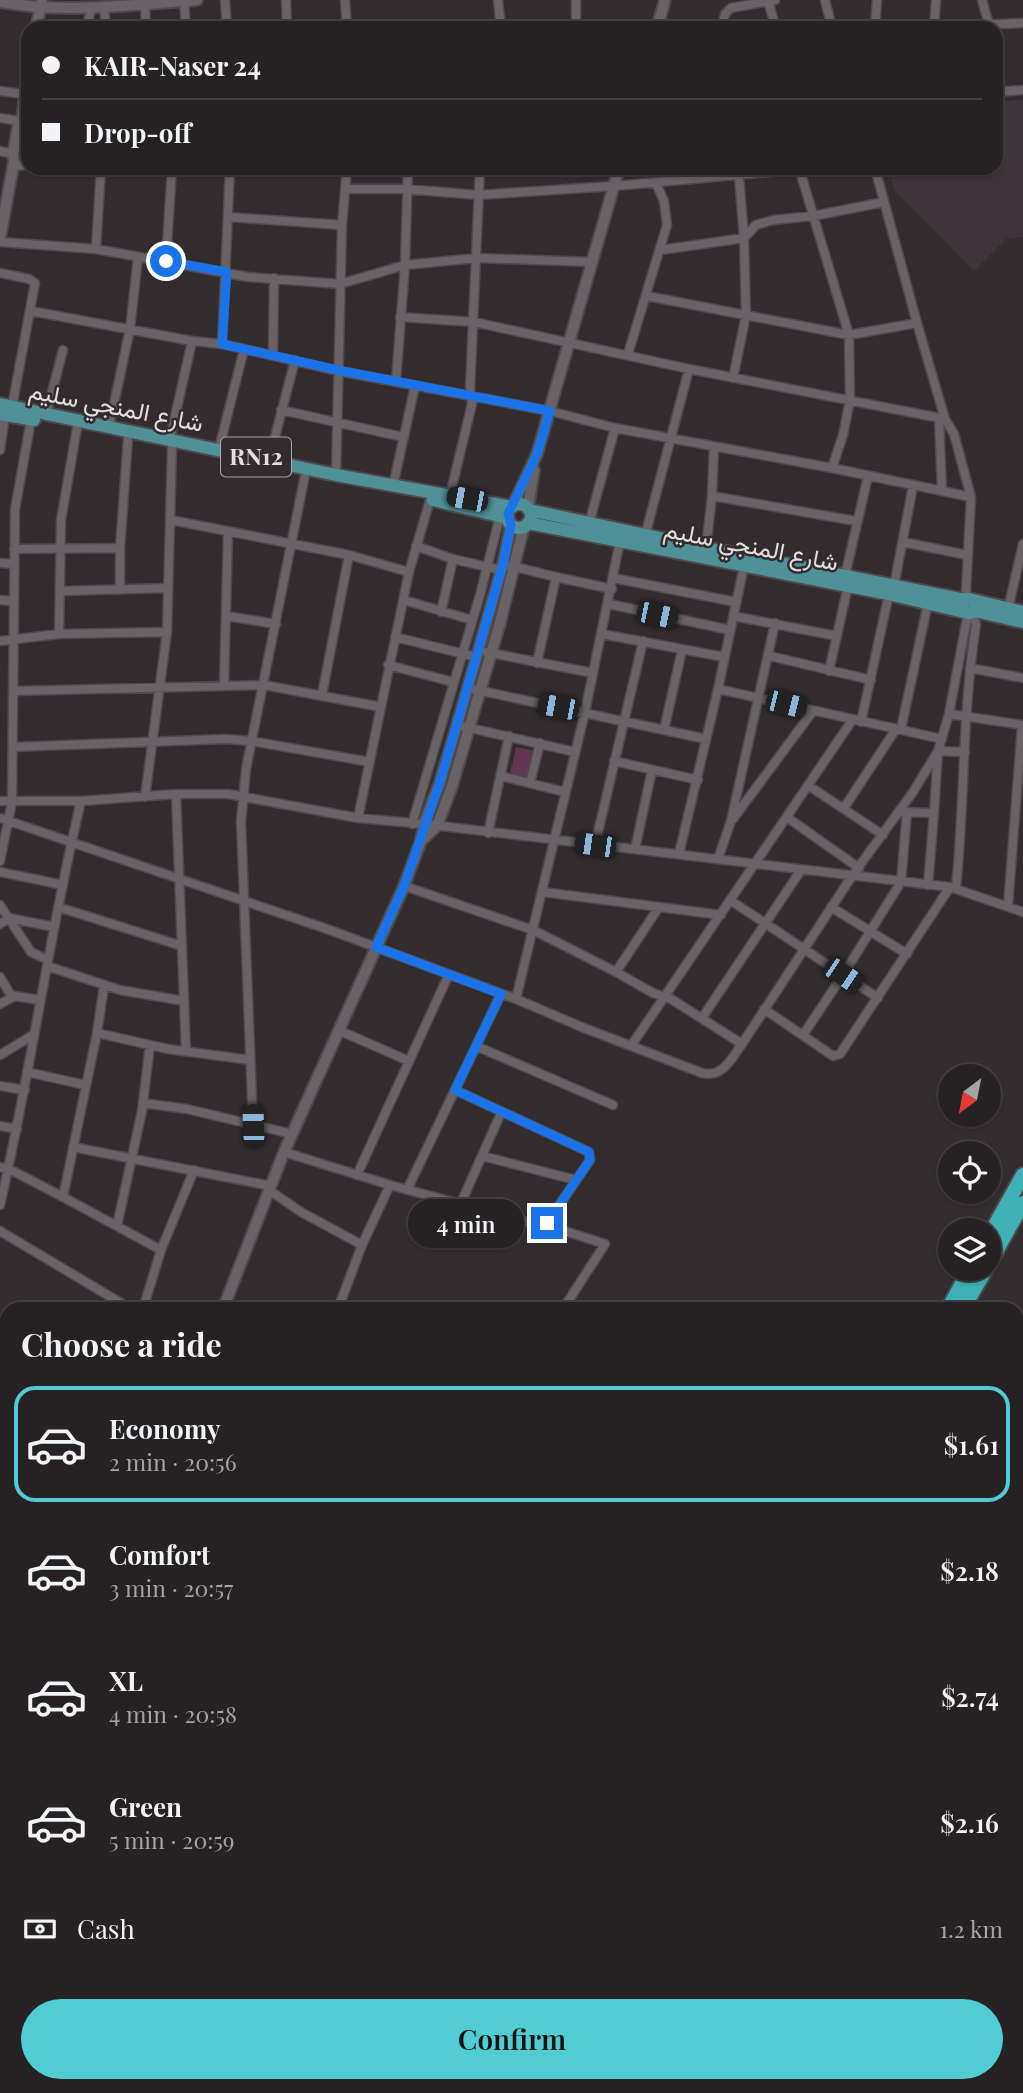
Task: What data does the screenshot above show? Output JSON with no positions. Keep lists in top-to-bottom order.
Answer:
{
  "streets": {
    "main road": ["شارع المنجي سليم", "RN12"]
  },
  "north": "bottom left",
  "page": {
    "banner": ["KAIR-Naser 24", "Drop-off"],
    "bubble": "4 min",
    "heading": "Choose a ride",
    "list": [
      {
        "name": "Economy",
        "note": "2 min · 20:56",
        "value": "$1.61"
      },
      {
        "name": "Comfort",
        "note": "3 min · 20:57",
        "value": "$2.18"
      },
      {
        "name": "XL",
        "note": "4 min · 20:58",
        "value": "$2.74"
      },
      {
        "name": "Green",
        "note": "5 min · 20:59",
        "value": "$2.16"
      }
    ],
    "pay": ["Cash", "1.2 km"],
    "buttons": "Confirm"
  }
}
